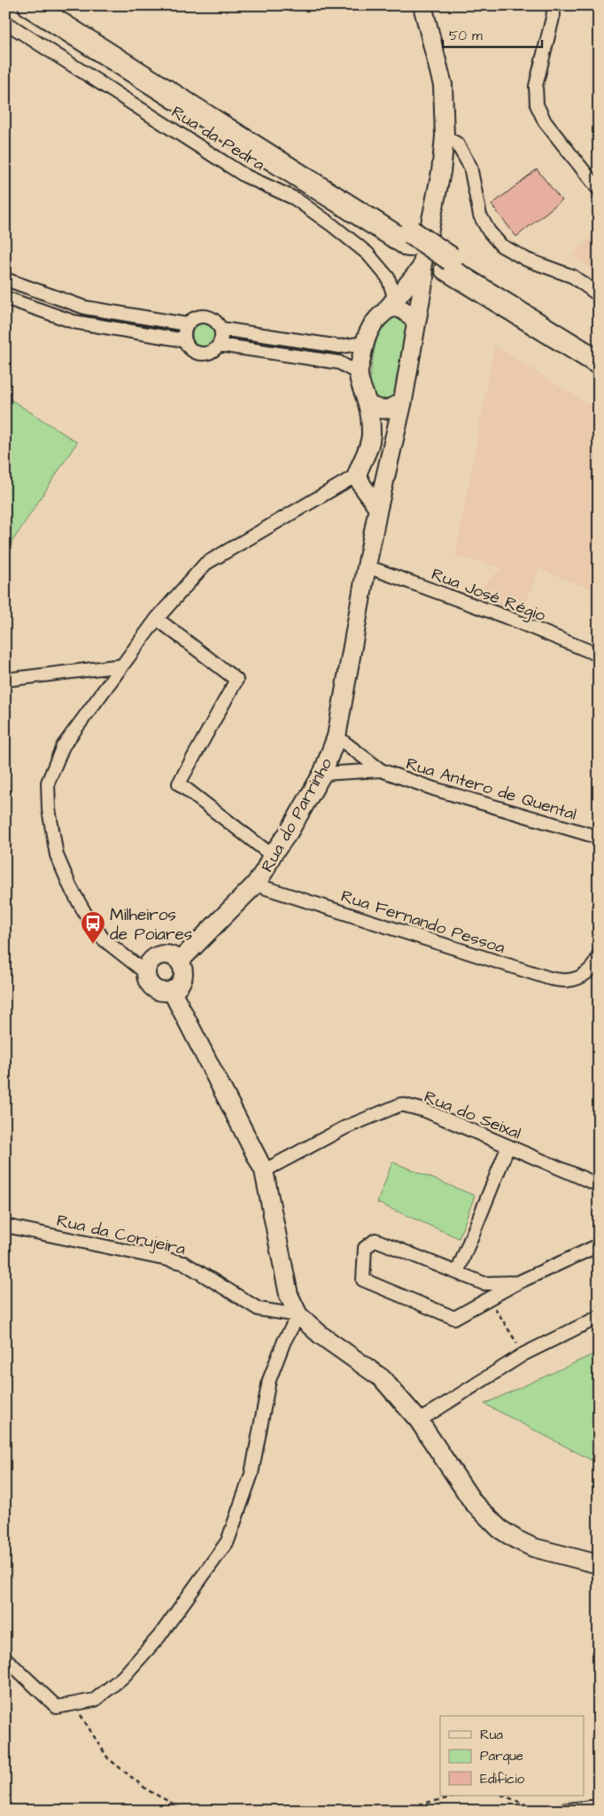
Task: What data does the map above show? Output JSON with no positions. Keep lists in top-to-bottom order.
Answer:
{
  "streets": {
    "street": [
      "Rua da Pedra",
      "Rua José Régio",
      "Rua Antero de Quental",
      "Rua do Parrinho",
      "Rua Fernando Pessoa",
      "Rua do Seixal",
      "Rua da Corujeira"
    ]
  },
  "crossings": [
    ["Rua da Pedra", "Rua do Parrinho"],
    ["Rua José Régio", "Rua do Parrinho"],
    ["Rua Antero de Quental", "Rua do Parrinho"],
    ["Rua do Parrinho", "Rua Fernando Pessoa"]
  ],
  "places": {
    "bus stop": ["Milheiros de Poiares"]
  },
  "legend": ["Rua", "Parque", "Edifício"],
  "scale_bar": "50 m"
}
